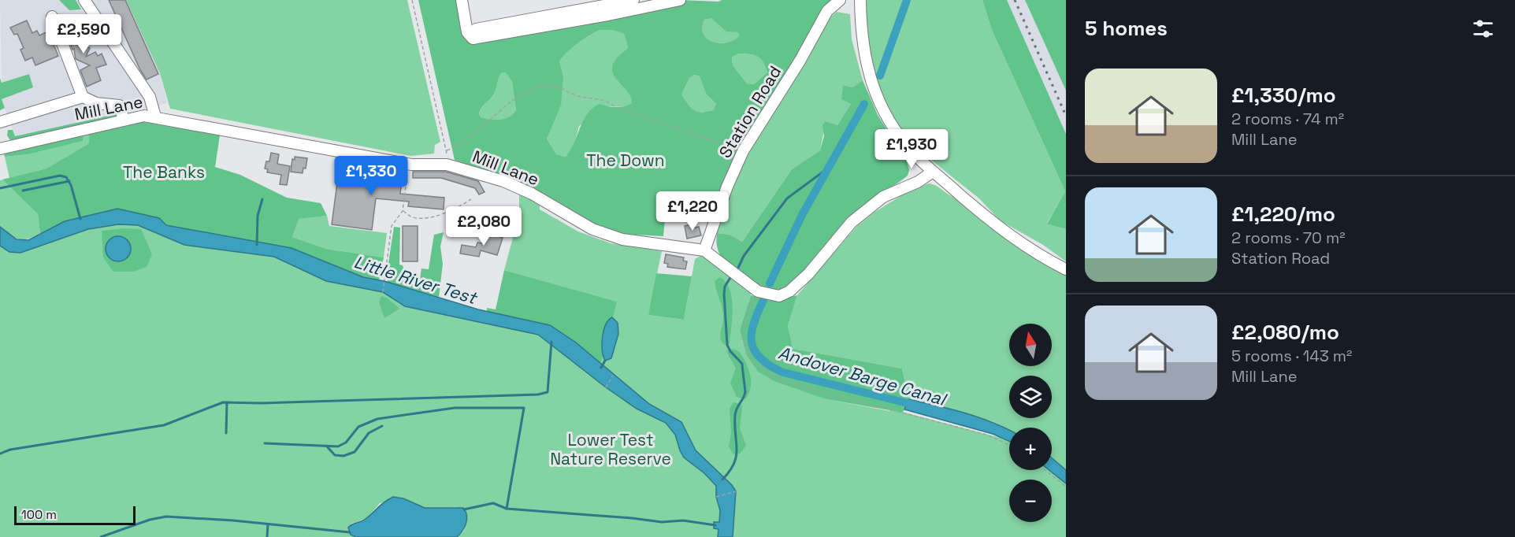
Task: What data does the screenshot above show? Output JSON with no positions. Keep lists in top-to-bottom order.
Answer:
{
  "streets": {
    "street": ["Mill Lane", "Station Road"]
  },
  "crossings": [
    ["Mill Lane", "Station Road"]
  ],
  "water": ["Little River Test", "Andover Barge Canal"],
  "parks": ["The Down", "The Banks", "Lower Test Nature Reserve"],
  "scale_bar": "100 m",
  "north": "top",
  "page": {
    "heading": "5 homes",
    "price": [
      "£2,590",
      "£1,930",
      "£1,330",
      "£1,220",
      "£2,080"
    ],
    "list": [
      {
        "name": "£1,330/mo",
        "note": "2 rooms · 74 m² · Mill Lane"
      },
      {
        "name": "£1,220/mo",
        "note": "2 rooms · 70 m² · Station Road"
      },
      {
        "name": "£2,080/mo",
        "note": "5 rooms · 143 m² · Mill Lane"
      }
    ],
    "map_buttons": ["+", "−"],
    "scale": "100 m"
  }
}
